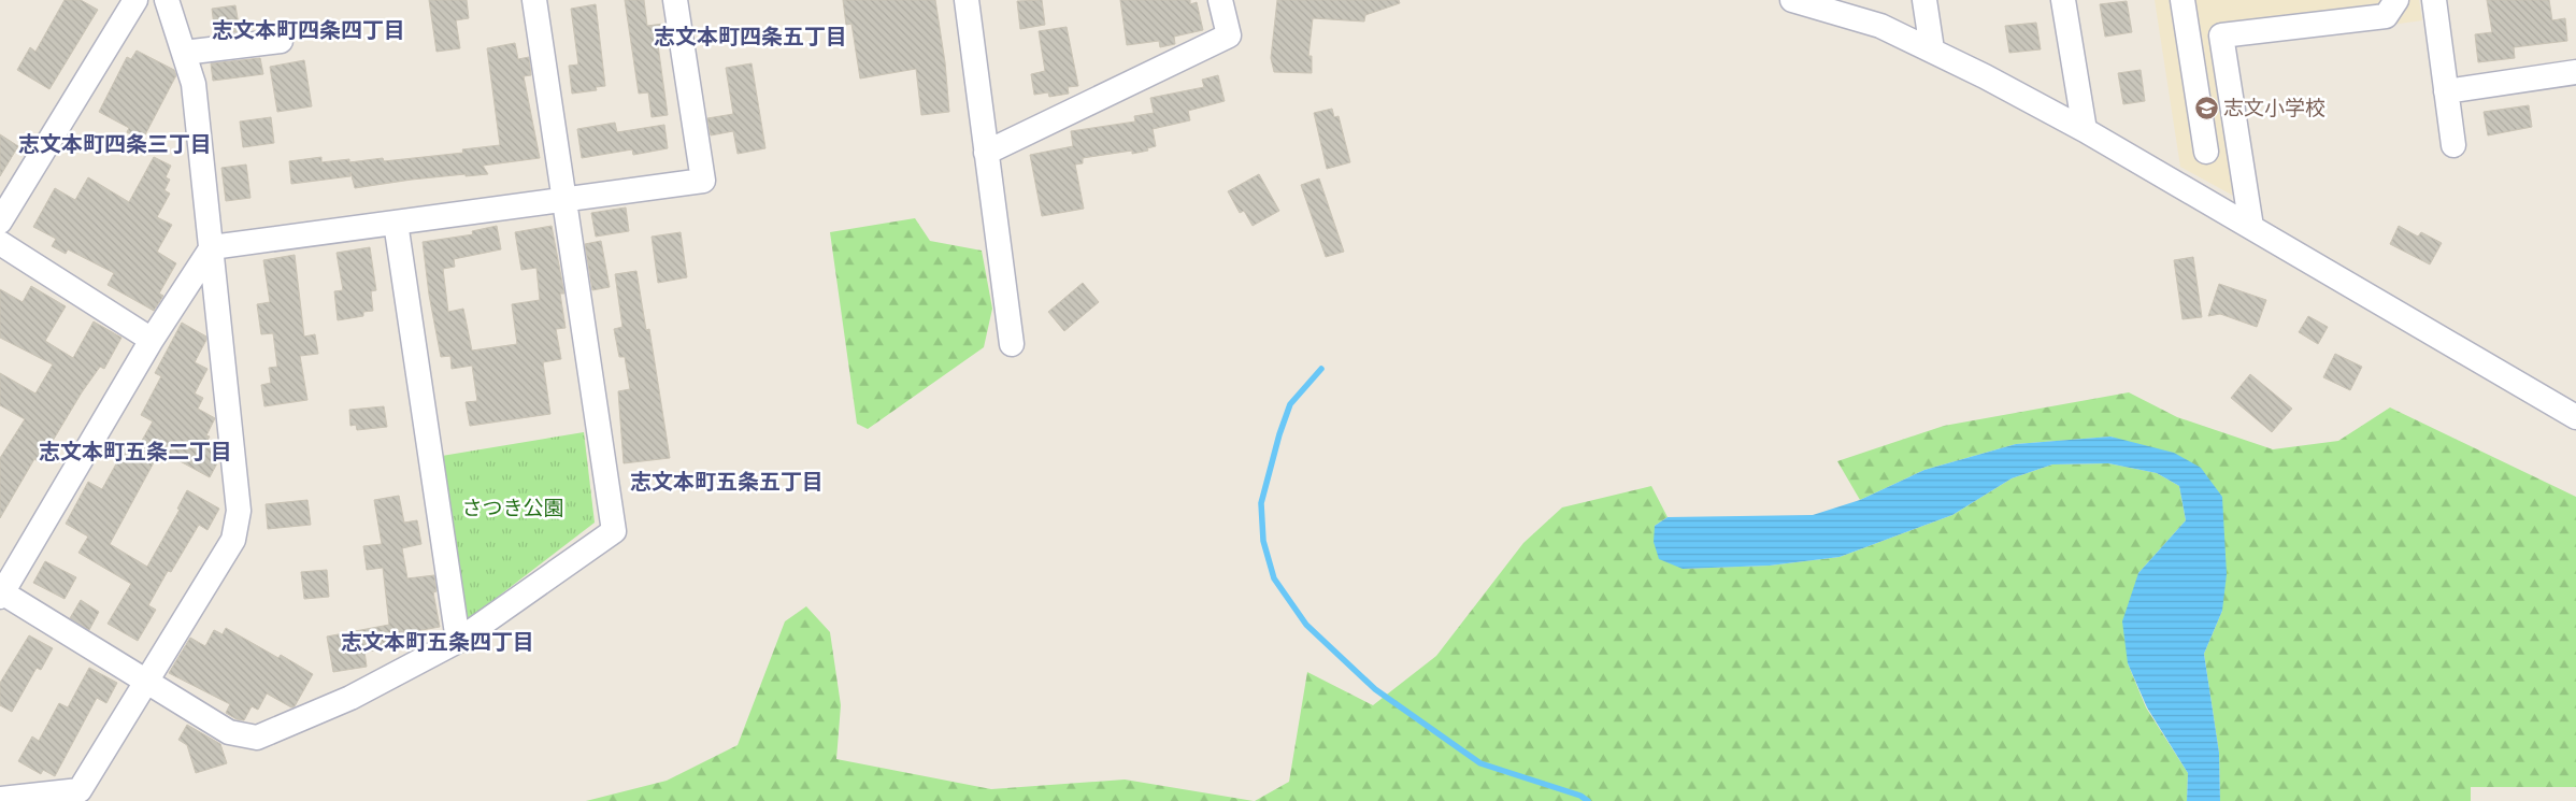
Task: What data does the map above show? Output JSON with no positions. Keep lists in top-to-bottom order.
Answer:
{
  "districts": [
    "志文本町四条四丁目",
    "志文本町四条五丁目",
    "志文本町四条三丁目",
    "志文本町五条二丁目",
    "志文本町五条五丁目",
    "志文本町五条四丁目"
  ],
  "parks": ["さつき公園"],
  "places": {
    "school or university": ["志文小学校"]
  }
}
